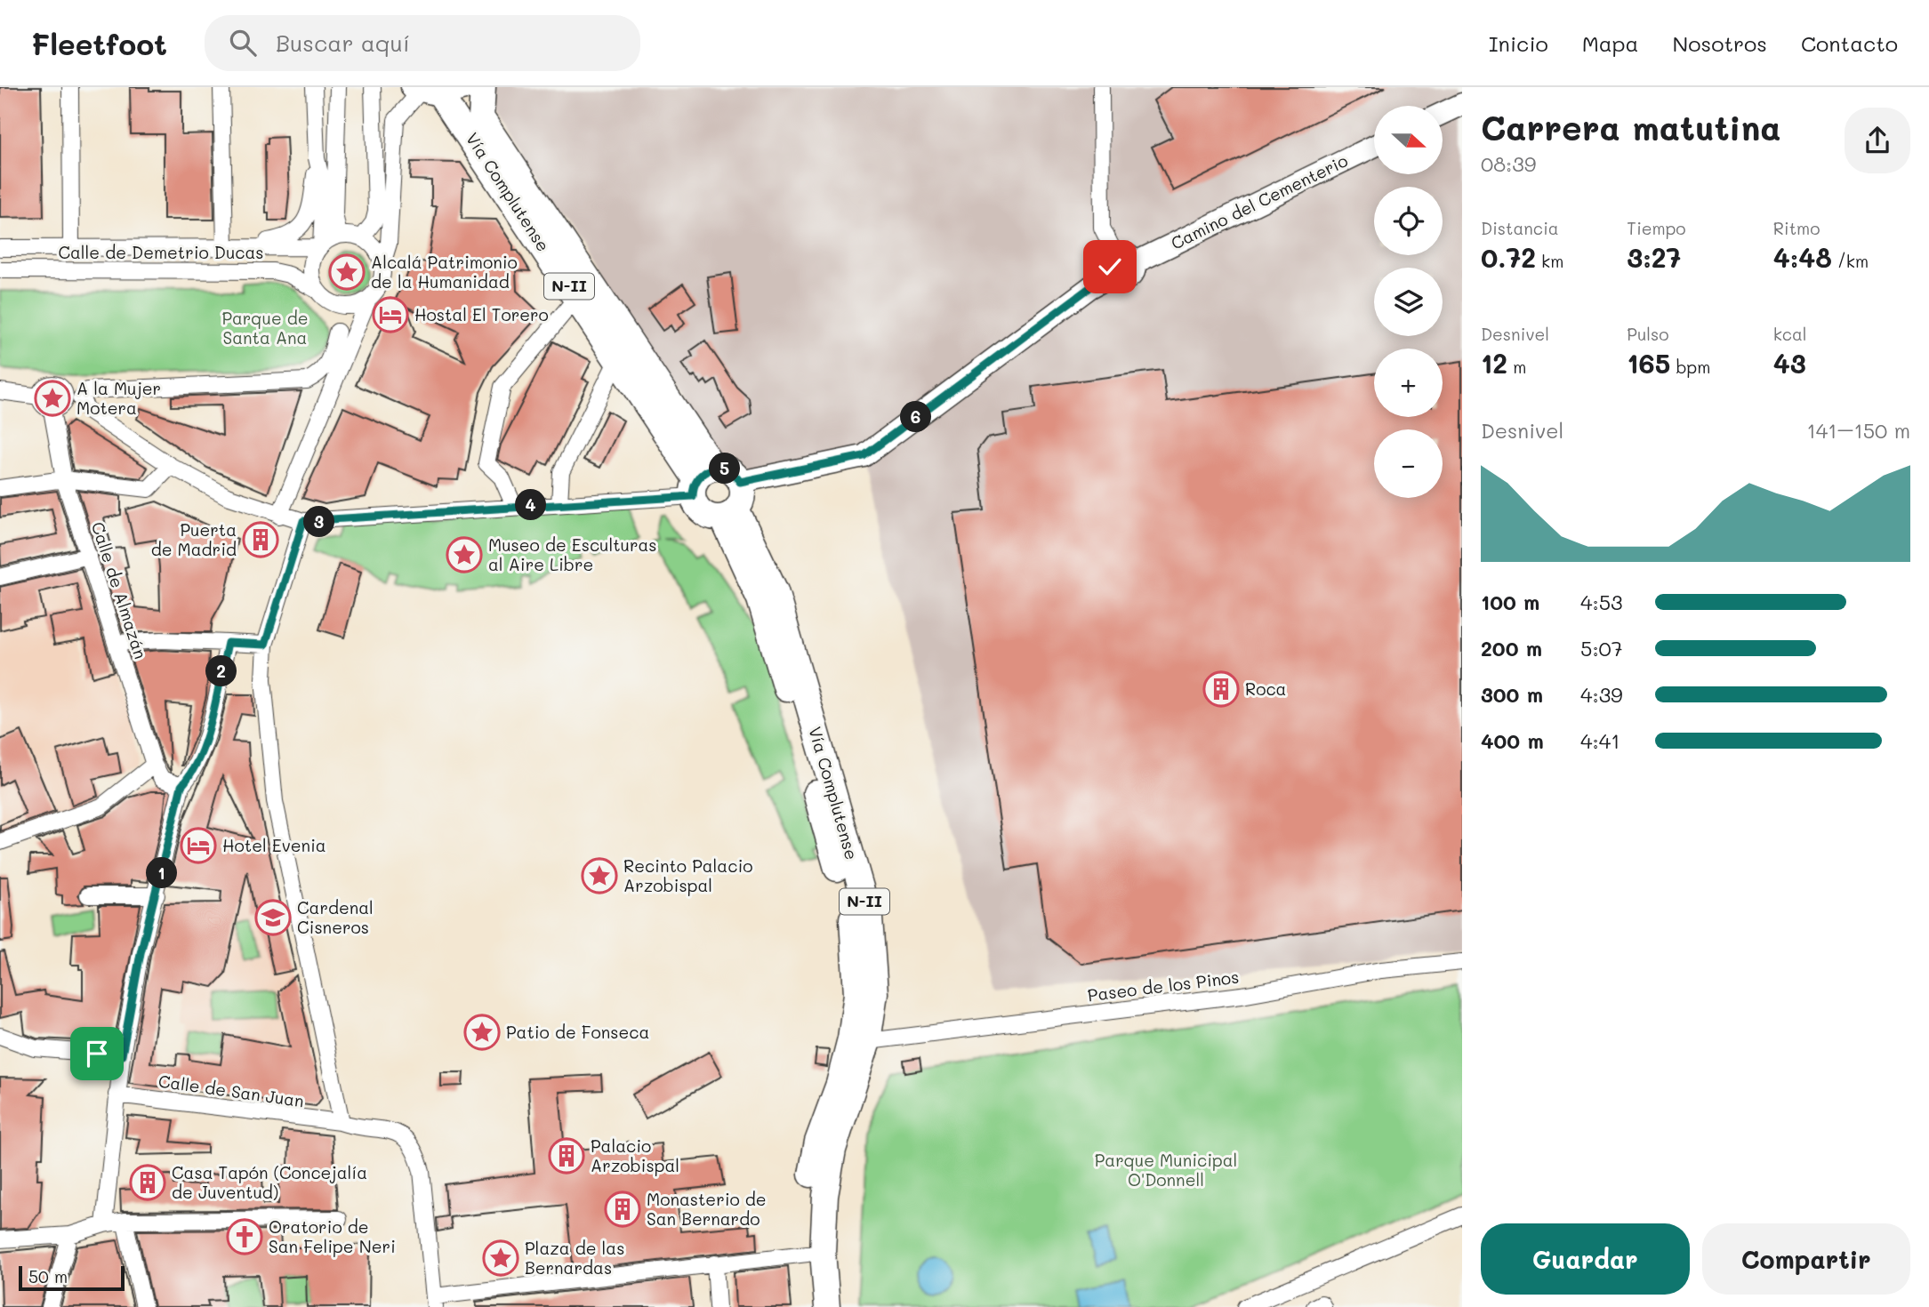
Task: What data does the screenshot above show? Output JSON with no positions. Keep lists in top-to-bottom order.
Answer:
{
  "streets": {
    "main road": ["Vía Complutense", "N-II"],
    "street": [
      "Camino del Cementerio",
      "Calle de Demetrio Ducas",
      "Calle de Almazán",
      "Paseo de los Pinos",
      "Calle de San Juan"
    ]
  },
  "crossings": [
    ["Vía Complutense", "Camino del Cementerio"],
    ["Vía Complutense", "N-II"],
    ["Vía Complutense", "Paseo de los Pinos"],
    ["Camino del Cementerio", "N-II"]
  ],
  "parks": ["Parque de Santa Ana", "Parque Municipal O'Donnell"],
  "places": {
    "place": [
      "Alcalá Patrimonio de la Humanidad",
      "A la Mujer Motera",
      "Museo de Esculturas al Aire Libre",
      "Recinto Palacio Arzobispal",
      "Patio de Fonseca",
      "Plaza de las Bernardas"
    ],
    "hotel": ["Hostal El Torero", "Hotel Evenia"],
    "building": [
      "Puerta de Madrid",
      "Roca",
      "Palacio Arzobispal",
      "Casa Tapón (Concejalía de Juventud)",
      "Monasterio de San Bernardo"
    ],
    "school or university": ["Cardenal Cisneros"],
    "church": ["Oratorio de San Felipe Neri"]
  },
  "scale_bar": "50 m",
  "north": "right",
  "page": {
    "header": "Fleetfoot",
    "search": "Buscar aquí",
    "nav": [
      "Inicio",
      "Mapa",
      "Nosotros",
      "Contacto"
    ],
    "heading": ["Carrera matutina", "08:39"],
    "map_buttons": ["+", "−"],
    "stats": [
      ["Distancia", "0.72 km"],
      ["Tiempo", "3:27"],
      ["Ritmo", "4:48 /km"],
      ["Desnivel", "12 m"],
      ["Pulso", "165 bpm"],
      ["kcal", "43"]
    ],
    "pins": [
      "6",
      "5",
      "4",
      "3",
      "2",
      "1"
    ],
    "chart": ["Desnivel", "141–150 m"],
    "list": [
      {
        "name": "100 m",
        "note": "4:53"
      },
      {
        "name": "200 m",
        "note": "5:07"
      },
      {
        "name": "300 m",
        "note": "4:39"
      },
      {
        "name": "400 m",
        "note": "4:41"
      }
    ],
    "buttons": ["Guardar", "Compartir"],
    "scale": "50 m"
  }
}
